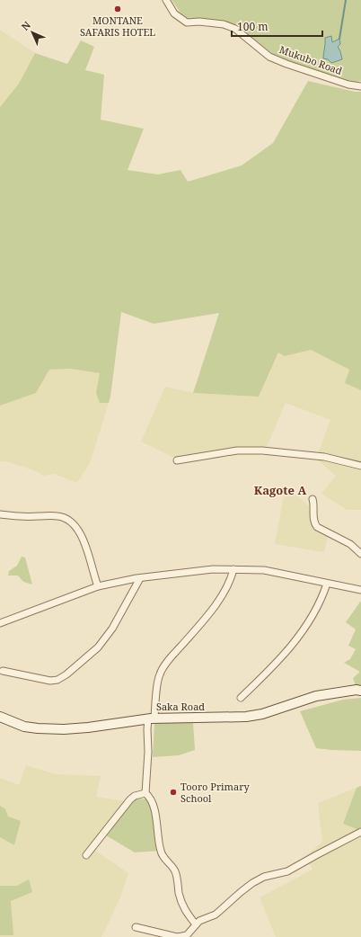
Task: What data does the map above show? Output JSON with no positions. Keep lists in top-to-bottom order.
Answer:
{
  "streets": {
    "main road": ["Saka Road"],
    "street": ["Mukubo Road"]
  },
  "districts": ["Kagote A"],
  "places": ["MONTANE SAFARIS HOTEL", "Tooro Primary School"],
  "scale_bar": "100 m",
  "north": "top left"
}
